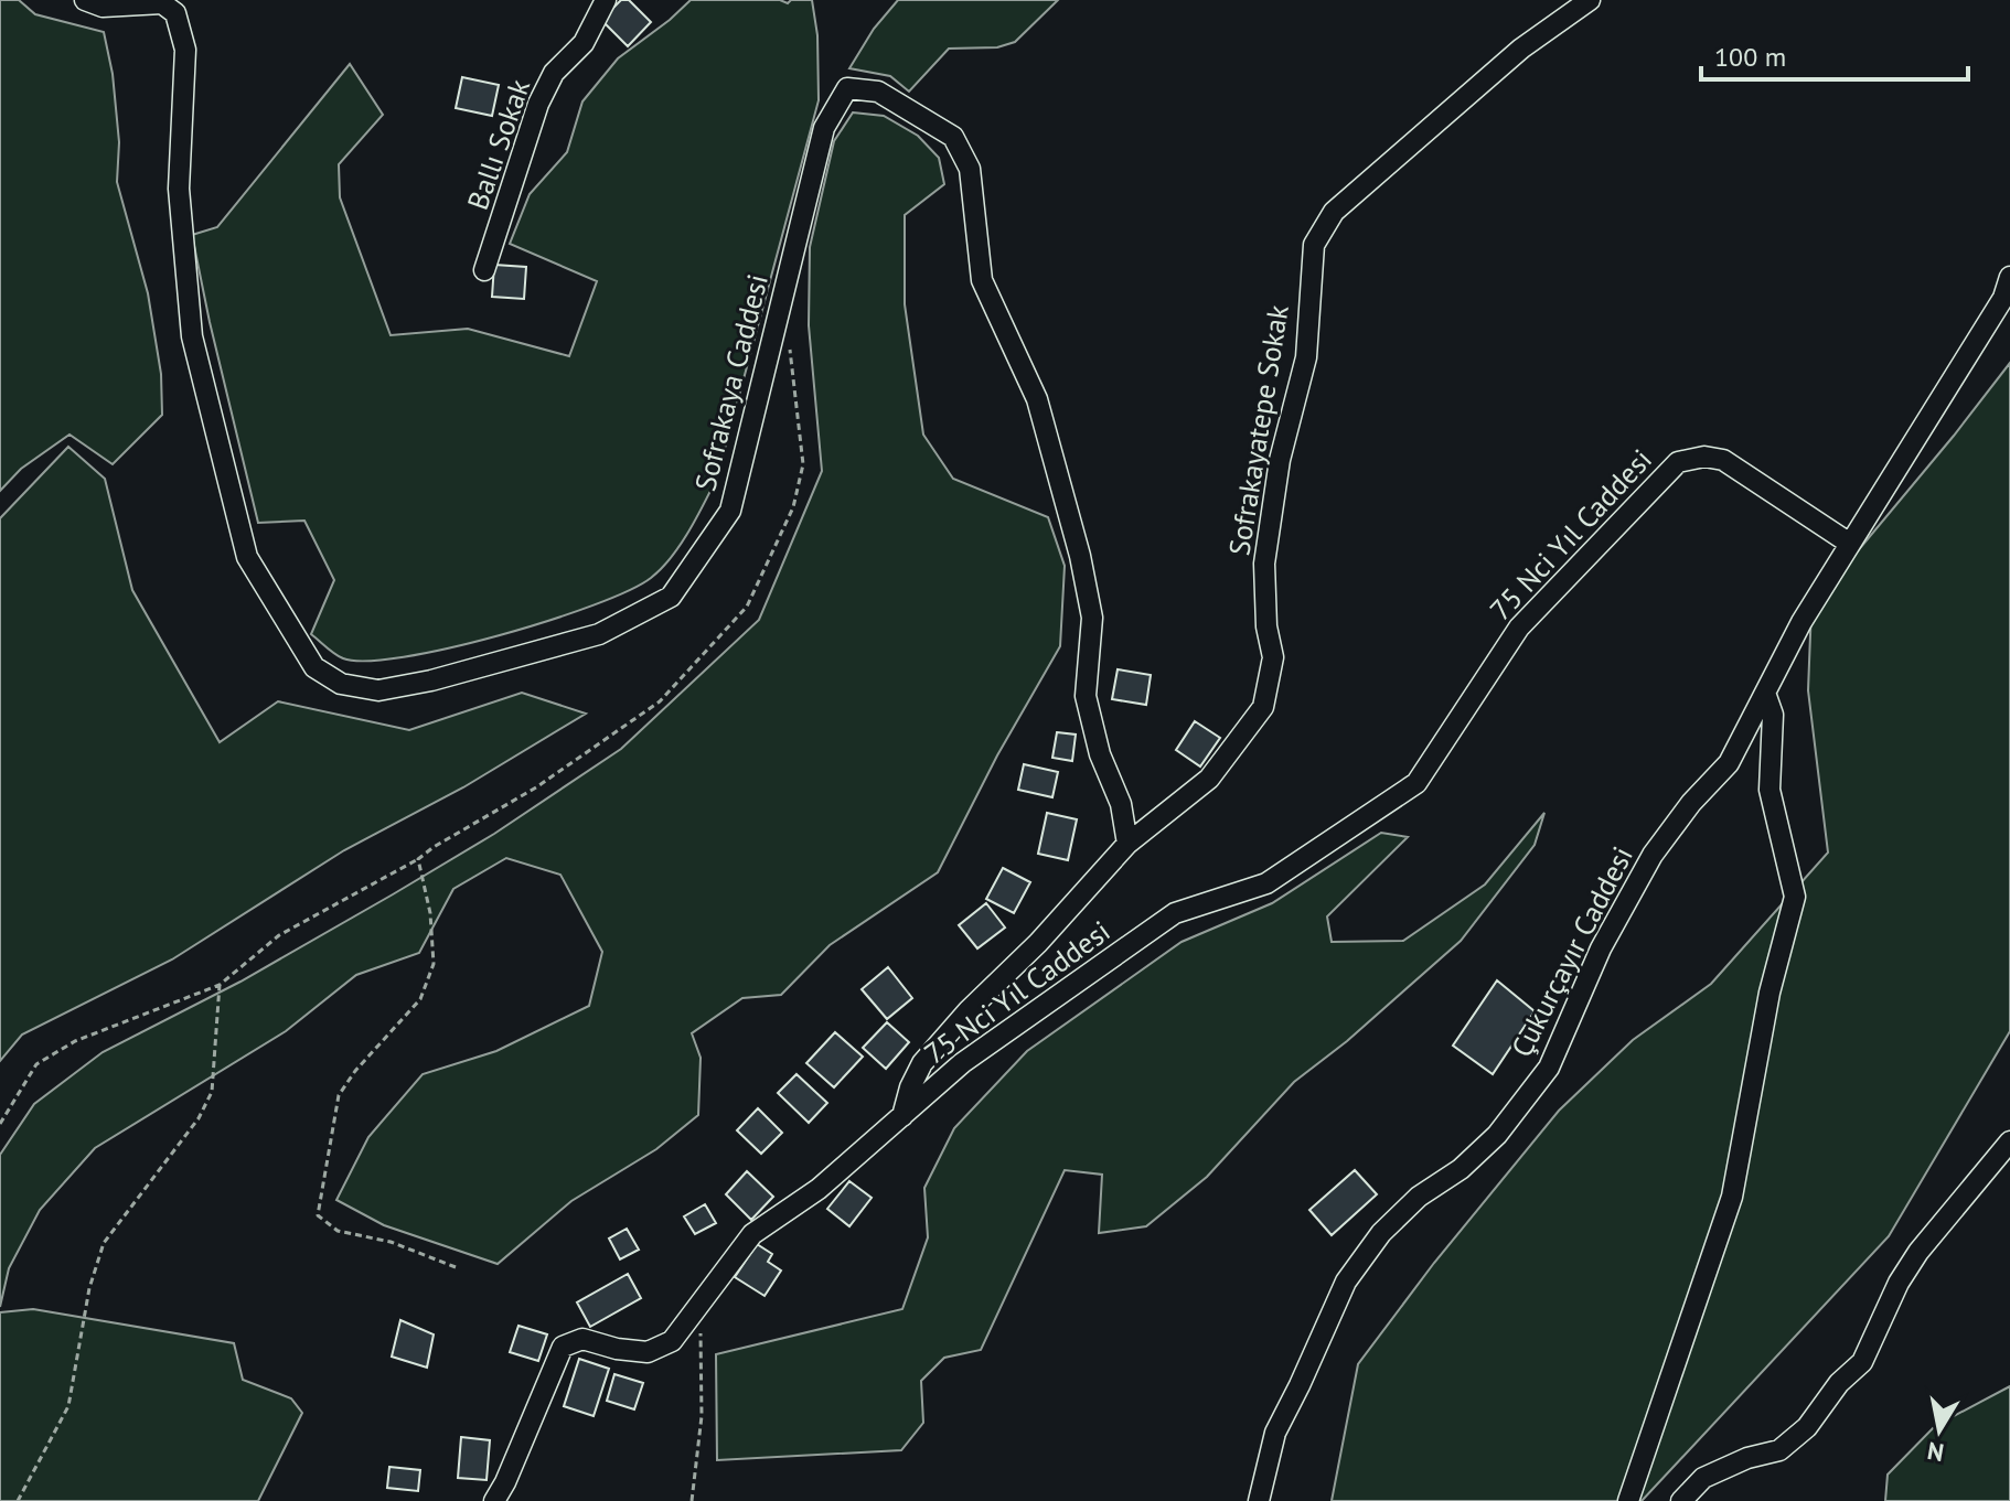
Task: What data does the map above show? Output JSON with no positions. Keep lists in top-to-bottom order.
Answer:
{
  "streets": {
    "street": [
      "Ballı Sokak",
      "Sofrakaya Caddesi",
      "Sofrakayatepe Sokak",
      "75 Nci Yıl Caddesi",
      "Çukurçayır Caddesi"
    ]
  },
  "crossings": [
    ["Sofrakaya Caddesi", "Sofrakayatepe Sokak"],
    ["Sofrakayatepe Sokak", "75 Nci Yıl Caddesi"],
    ["75 Nci Yıl Caddesi", "Çukurçayır Caddesi"]
  ],
  "scale_bar": "100 m",
  "north": "bottom"
}
